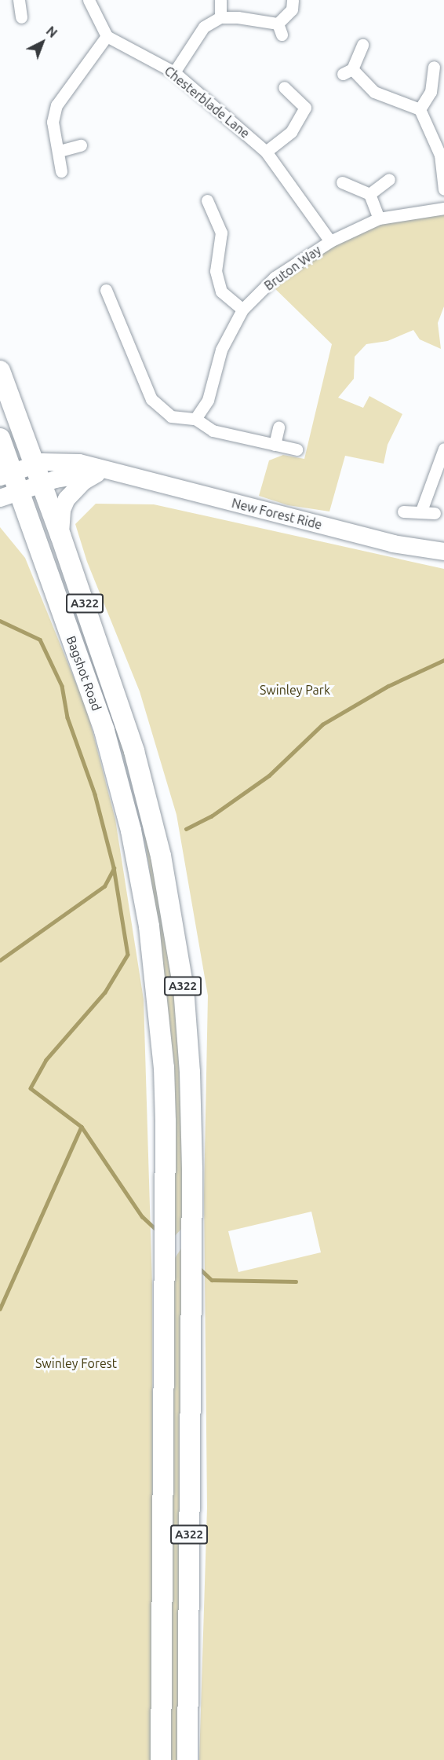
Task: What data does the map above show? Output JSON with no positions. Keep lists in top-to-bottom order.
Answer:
{
  "streets": {
    "highway": ["A322", "Bagshot Road"],
    "main road": ["New Forest Ride"],
    "street": ["Chesterblade Lane", "Bruton Way"]
  },
  "crossings": [
    ["Chesterblade Lane", "Bruton Way"],
    ["New Forest Ride", "Bagshot Road"]
  ],
  "parks": ["Swinley Park", "Swinley Forest"],
  "north": "top right"
}
